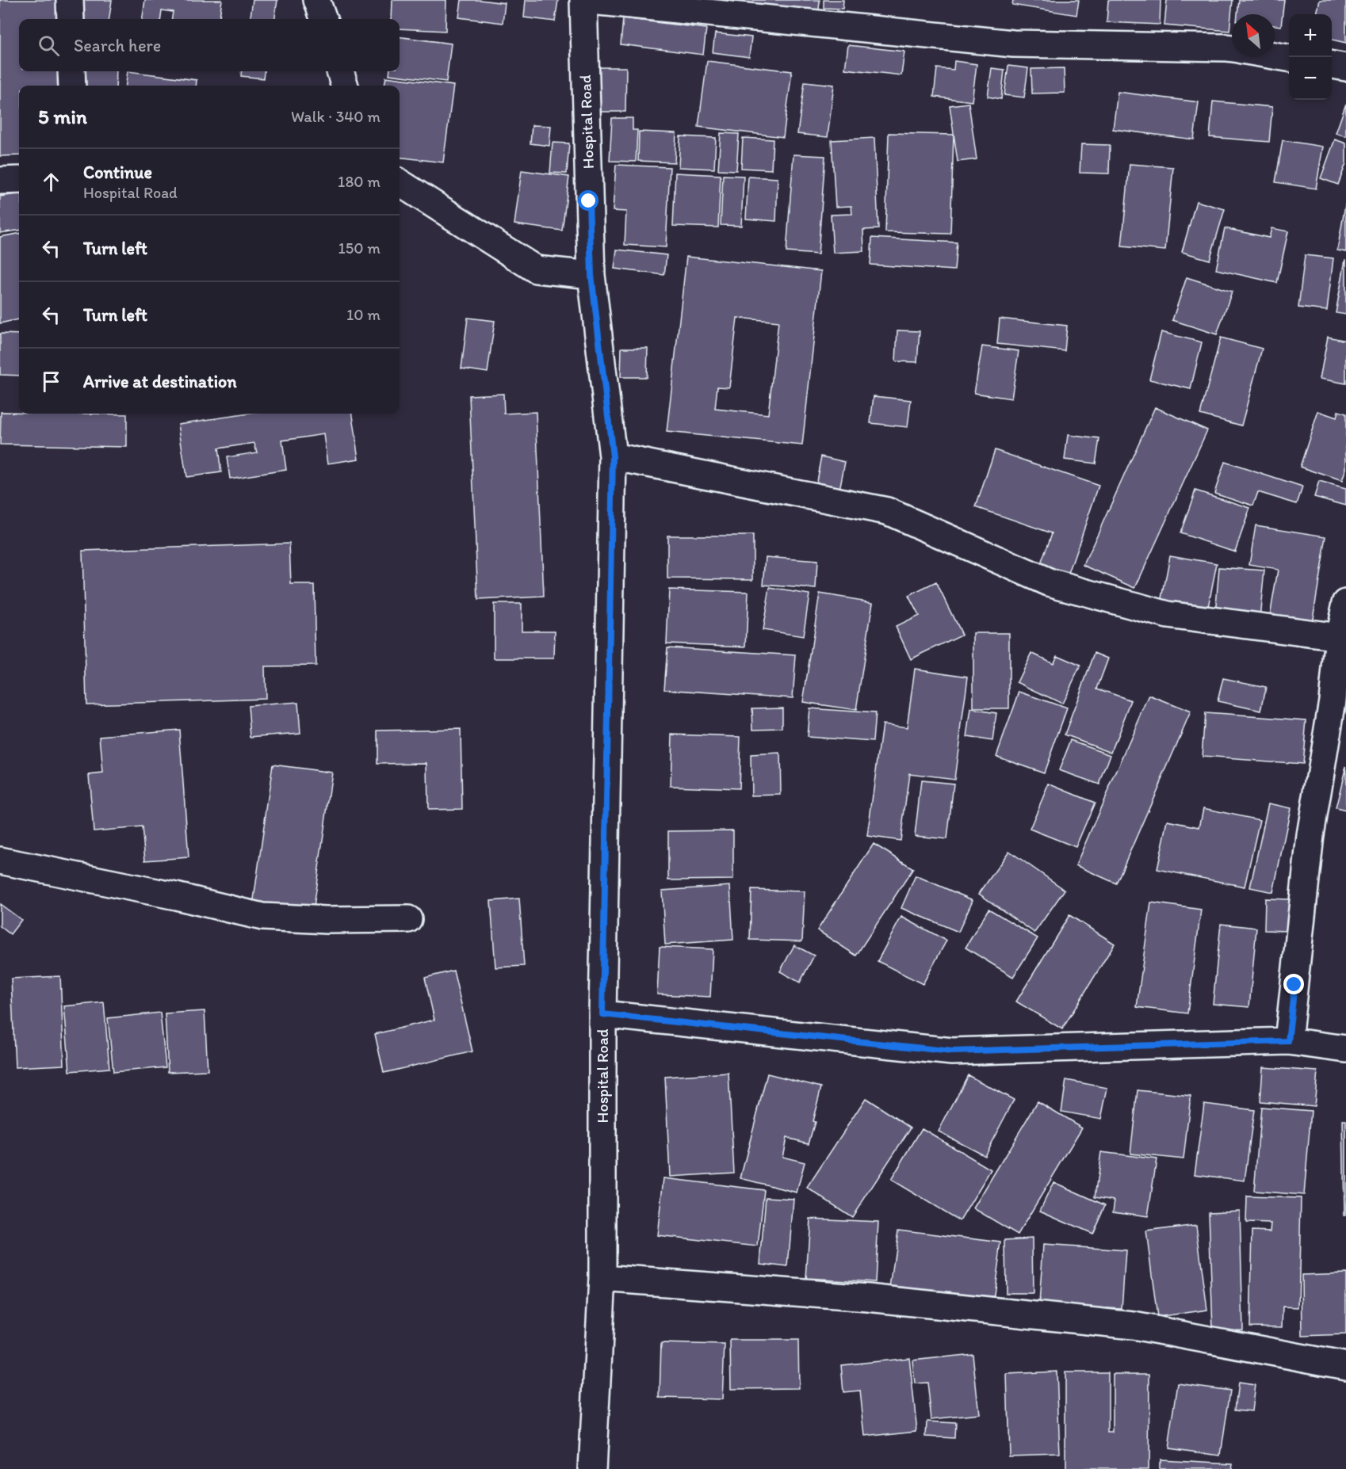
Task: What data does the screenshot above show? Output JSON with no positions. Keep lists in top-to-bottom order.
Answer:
{
  "streets": {
    "street": ["Hospital Road"]
  },
  "north": "top left",
  "page": {
    "map_buttons": ["+", "−"],
    "search": "Search here",
    "heading": ["5 min", "Walk · 340 m"],
    "list": [
      ["Continue", "Hospital Road", "180 m"],
      ["Turn left", "150 m"],
      ["Turn left", "10 m"],
      "Arrive at destination"
    ]
  }
}
